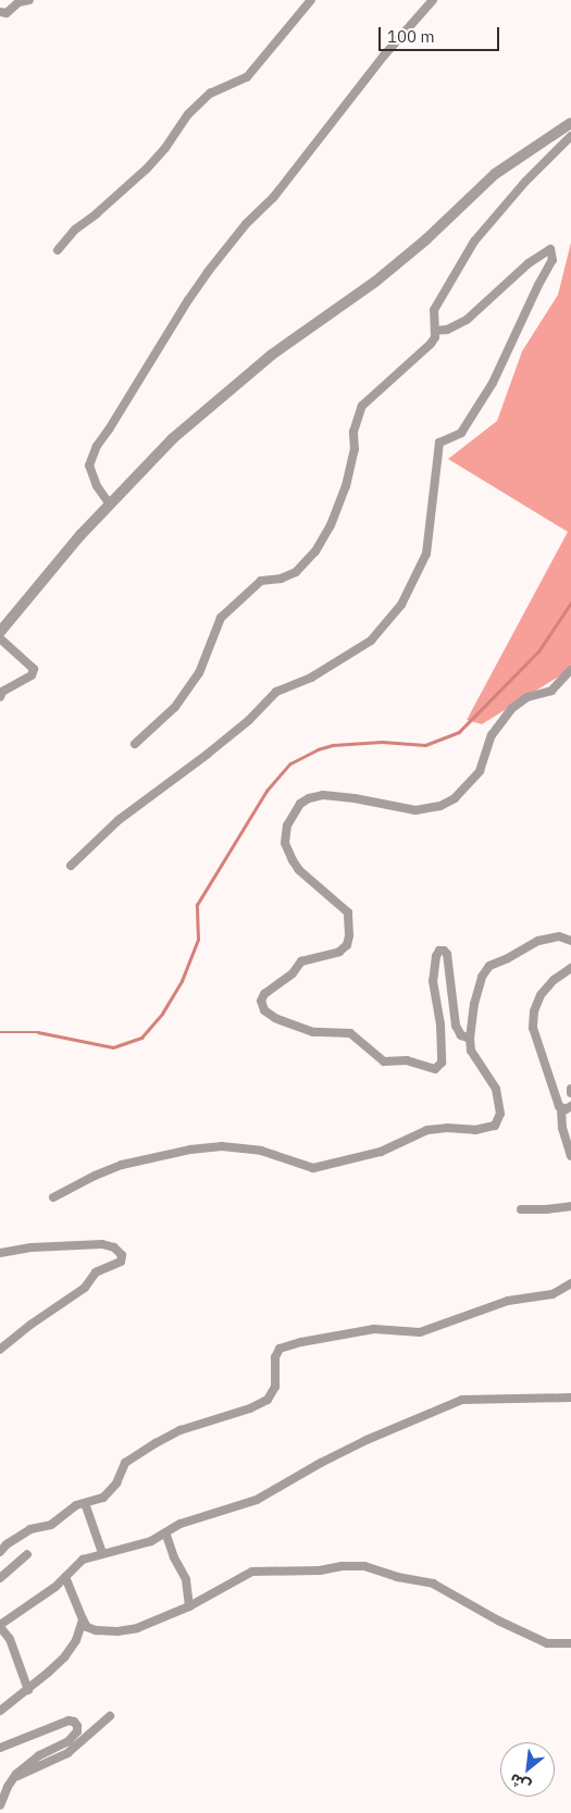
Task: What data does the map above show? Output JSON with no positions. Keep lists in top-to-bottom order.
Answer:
{
  "scale_bar": "100 m",
  "north": "bottom left"
}
